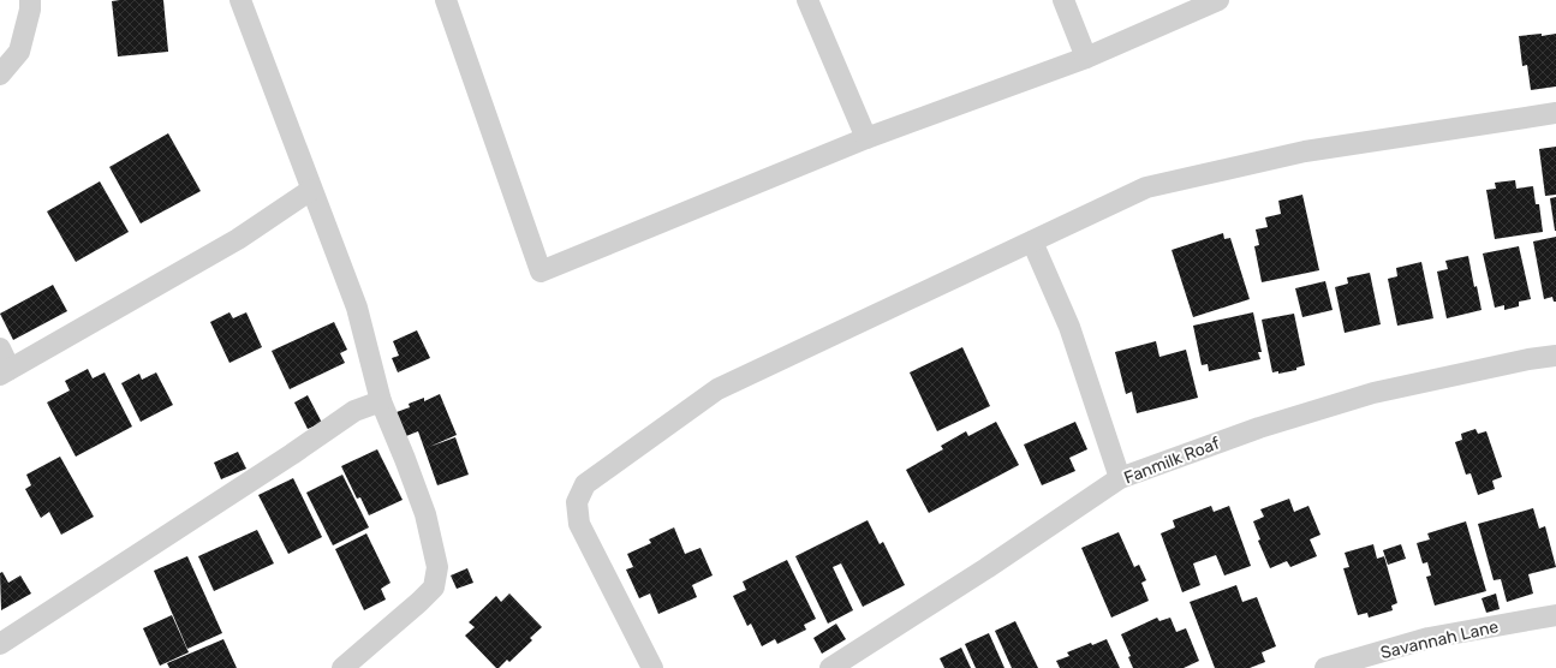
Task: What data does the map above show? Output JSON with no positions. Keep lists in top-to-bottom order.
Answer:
{
  "streets": {
    "street": ["Fanmilk Roaf", "Savannah Lane"]
  }
}
